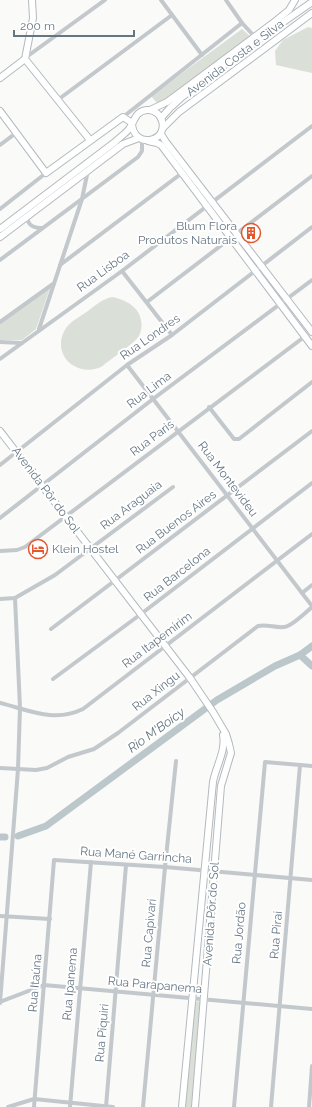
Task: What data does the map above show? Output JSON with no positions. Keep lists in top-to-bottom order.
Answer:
{
  "streets": {
    "street": [
      "Avenida Costa e Silva",
      "Rua Lisboa",
      "Rua Londres",
      "Rua Lima",
      "Rua Paris",
      "Rua Montevideu",
      "Avenida Pôr do Sol",
      "Rua Araguaia",
      "Rua Buenos Aires",
      "Rua Barcelona",
      "Rua Itapemirim",
      "Rua Xingu",
      "Rua Mané Garrincha",
      "Rua Capivari",
      "Rua Jordão",
      "Rua Pirai",
      "Rua Itaúna",
      "Rua Ipanema",
      "Rua Parapanema",
      "Rua Piquiri"
    ]
  },
  "crossings": [
    ["Rua Londres", "Rua Montevideu"],
    ["Rua Londres", "Avenida Pôr do Sol"],
    ["Rua Lima", "Rua Montevideu"],
    ["Rua Lima", "Avenida Pôr do Sol"],
    ["Rua Paris", "Rua Montevideu"],
    ["Rua Paris", "Avenida Pôr do Sol"],
    ["Rua Montevideu", "Rua Buenos Aires"],
    ["Rua Montevideu", "Rua Barcelona"],
    ["Rua Montevideu", "Rua Itapemirim"],
    ["Rua Montevideu", "Rua Xingu"],
    ["Avenida Pôr do Sol", "Rua Araguaia"],
    ["Avenida Pôr do Sol", "Rua Buenos Aires"],
    ["Avenida Pôr do Sol", "Rua Barcelona"],
    ["Avenida Pôr do Sol", "Rua Itapemirim"],
    ["Avenida Pôr do Sol", "Rua Xingu"],
    ["Avenida Pôr do Sol", "Rua Mané Garrincha"],
    ["Avenida Pôr do Sol", "Rua Parapanema"],
    ["Rua Mané Garrincha", "Rua Capivari"],
    ["Rua Mané Garrincha", "Rua Jordão"],
    ["Rua Mané Garrincha", "Rua Pirai"],
    ["Rua Mané Garrincha", "Rua Itaúna"],
    ["Rua Mané Garrincha", "Rua Ipanema"],
    ["Rua Mané Garrincha", "Rua Piquiri"],
    ["Rua Capivari", "Rua Parapanema"],
    ["Rua Jordão", "Rua Pirai"],
    ["Rua Jordão", "Rua Parapanema"],
    ["Rua Pirai", "Rua Parapanema"],
    ["Rua Itaúna", "Rua Parapanema"],
    ["Rua Ipanema", "Rua Parapanema"],
    ["Rua Parapanema", "Rua Piquiri"]
  ],
  "water": ["Rio M'Boicy"],
  "places": {
    "building": ["Blum Flora Produtos Naturais"],
    "hotel": ["Klein Hostel"]
  },
  "scale_bar": "200 m"
}
